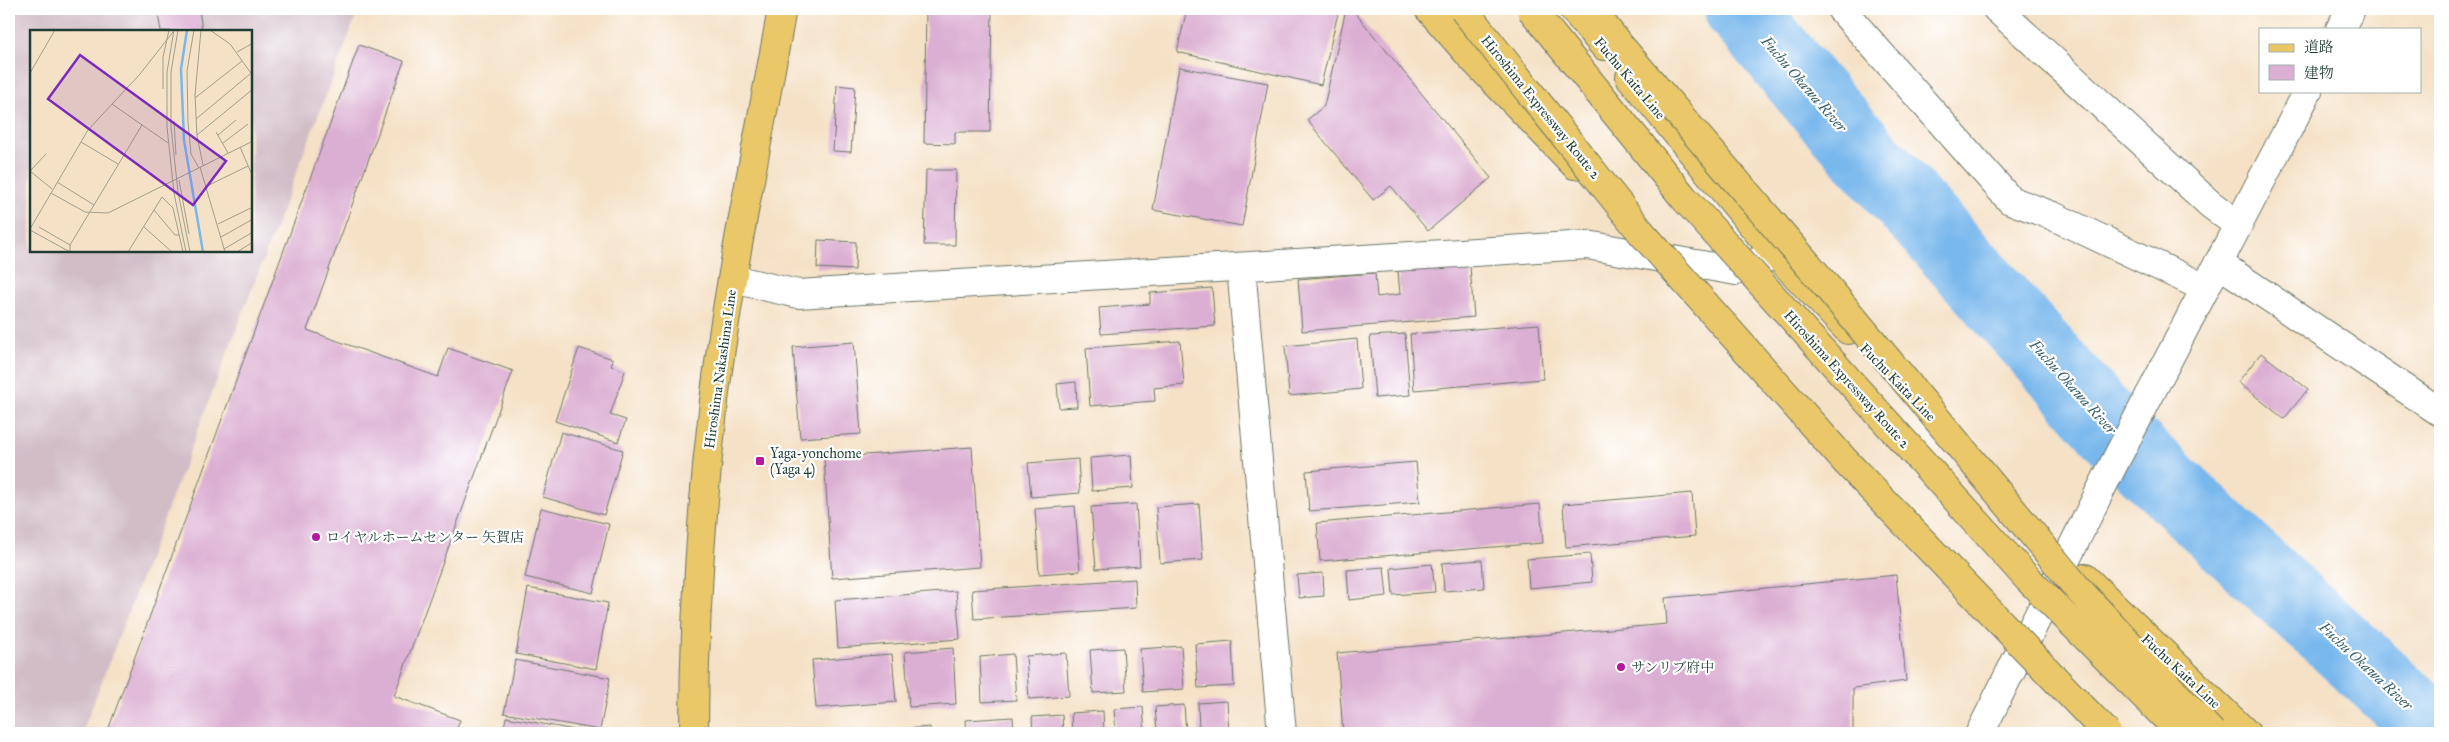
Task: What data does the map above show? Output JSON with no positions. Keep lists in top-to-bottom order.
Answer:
{
  "streets": {
    "main road": ["Fuchu Kaita Line", "Hiroshima Expressway Route 2", "Hiroshima Nakashima Line"]
  },
  "water": ["Fuchu Okawa River"],
  "places": {
    "transit": ["Yaga-yonchome (Yaga 4)"],
    "other": ["ロイヤルホームセンター 矢賀店", "サンリブ府中"]
  },
  "legend": ["道路", "建物"]
}
